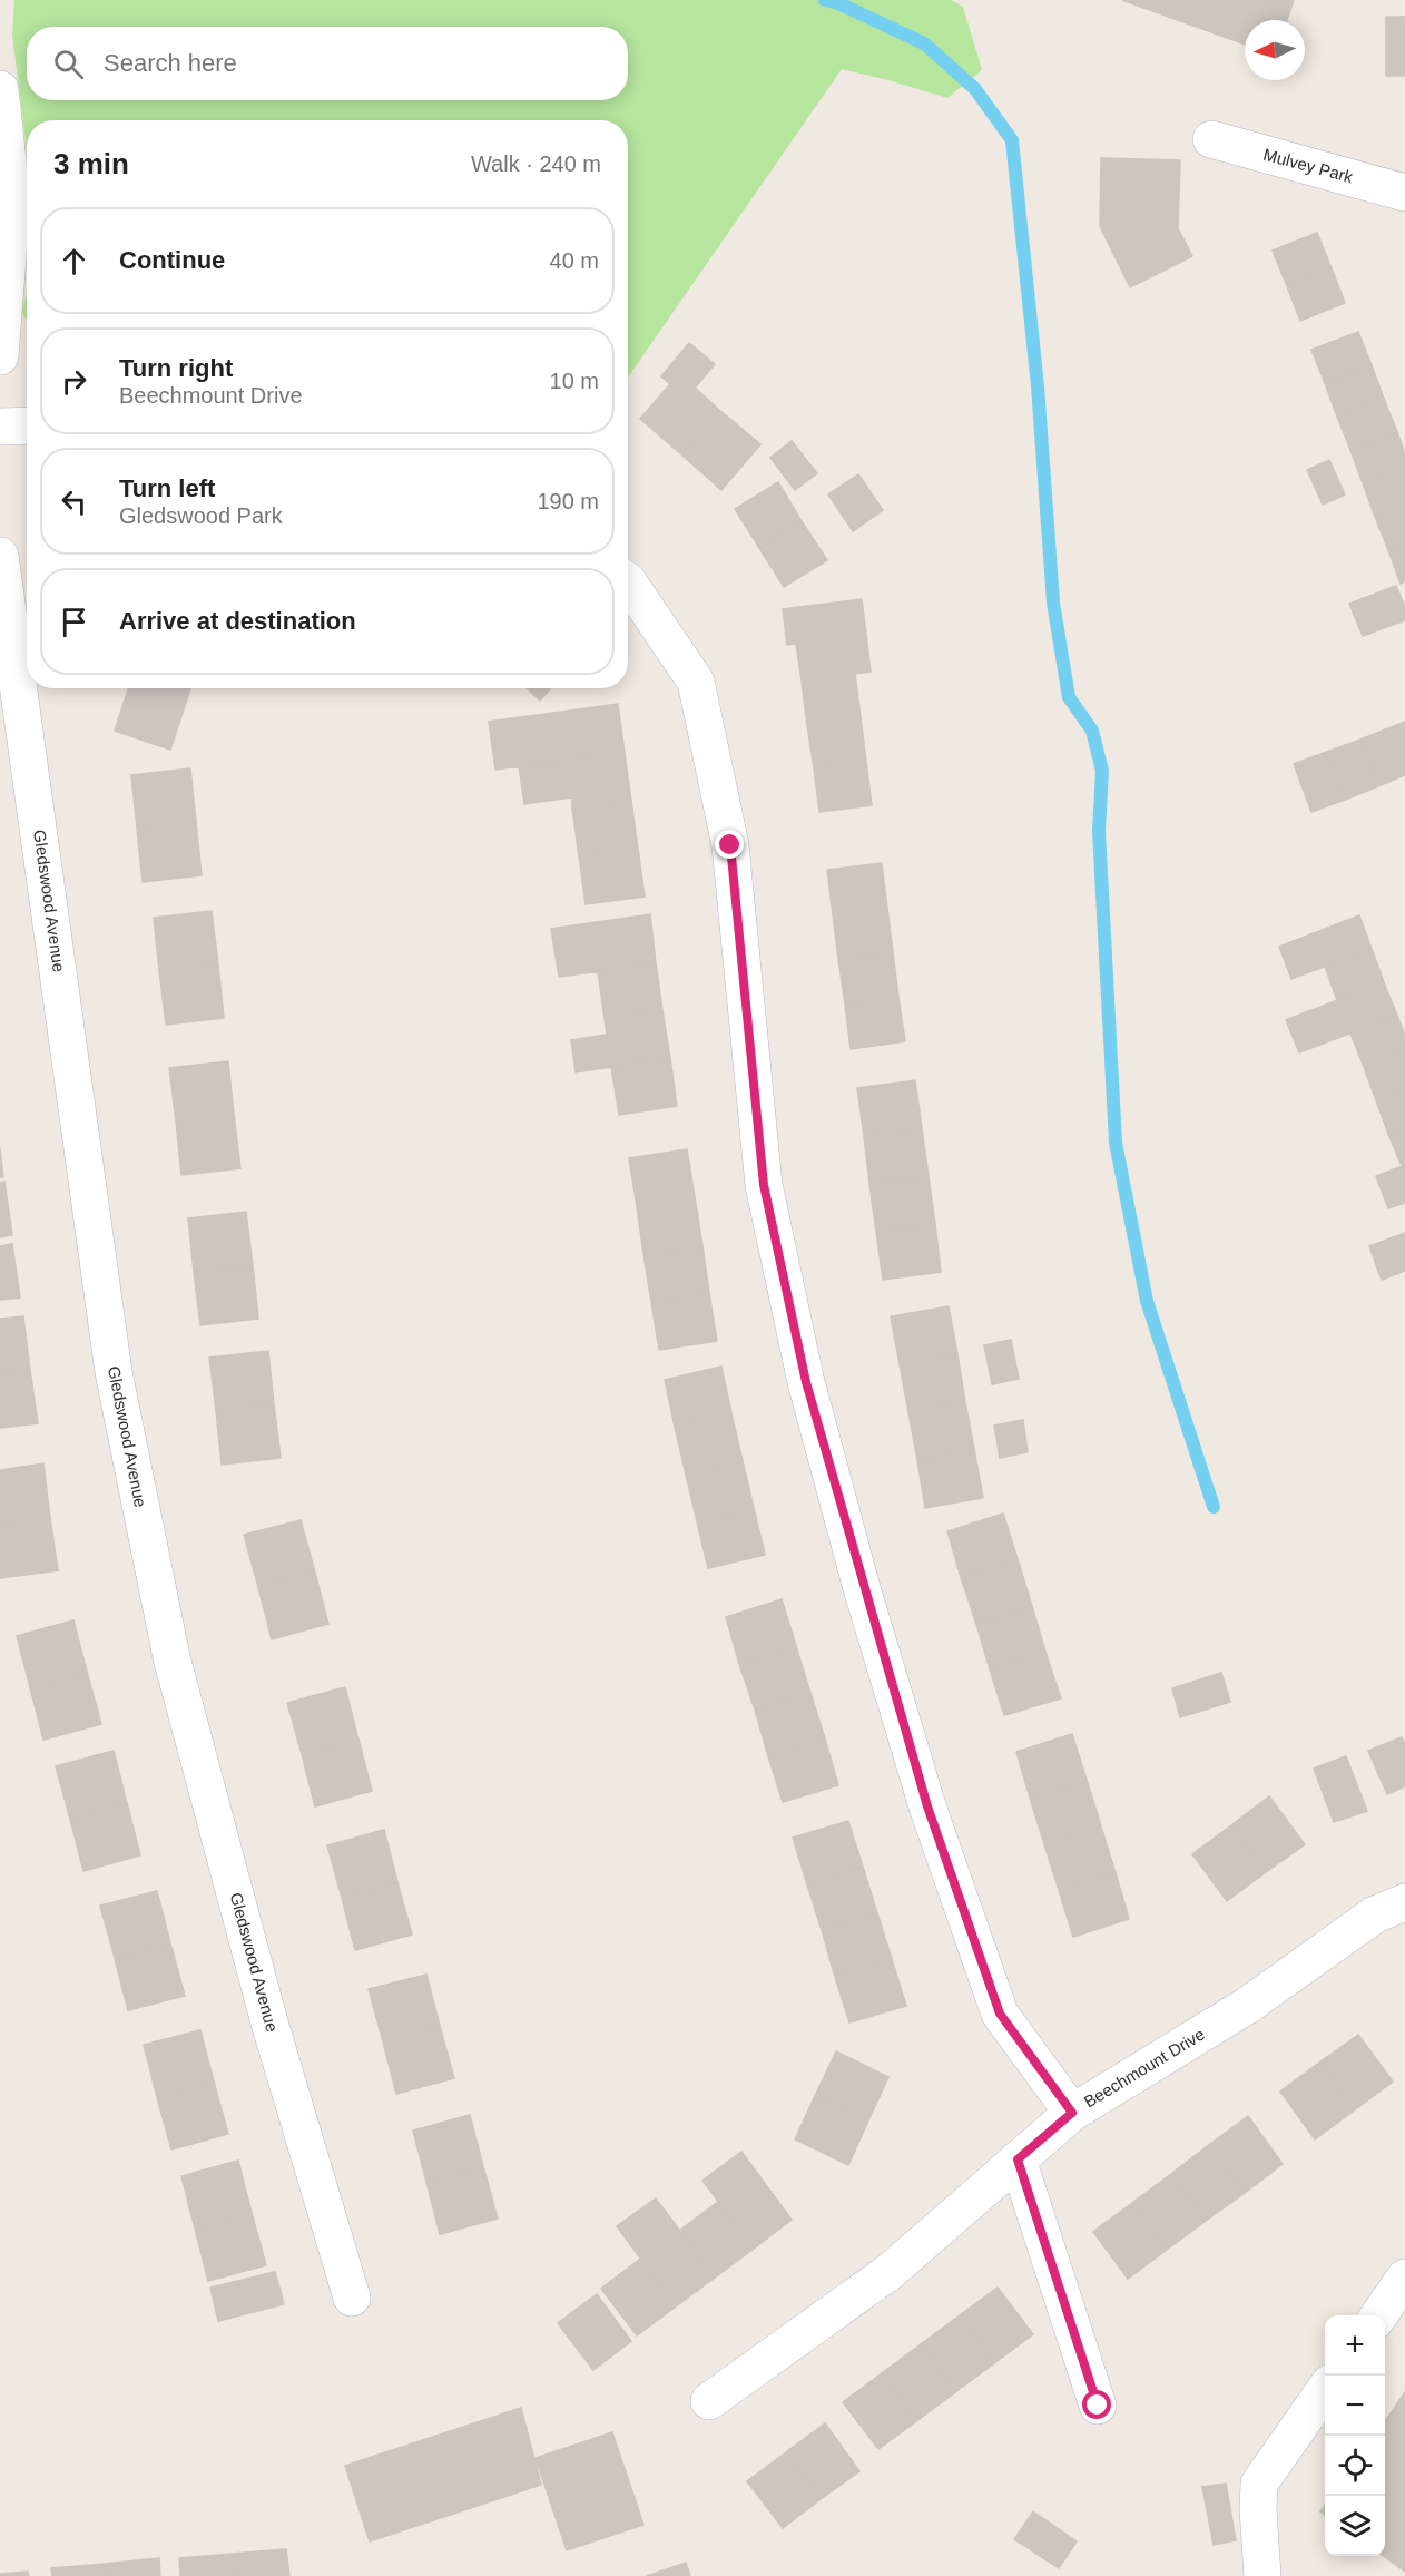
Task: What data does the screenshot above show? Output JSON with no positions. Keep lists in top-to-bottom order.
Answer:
{
  "streets": {
    "street": ["Mulvey Park", "Gledswood Avenue", "Beechmount Drive"]
  },
  "north": "left",
  "page": {
    "search": "Search here",
    "heading": ["3 min", "Walk · 240 m"],
    "list": [
      ["Continue", "40 m"],
      ["Turn right", "Beechmount Drive", "10 m"],
      ["Turn left", "Gledswood Park", "190 m"],
      "Arrive at destination"
    ],
    "map_buttons": ["+", "−"]
  }
}
